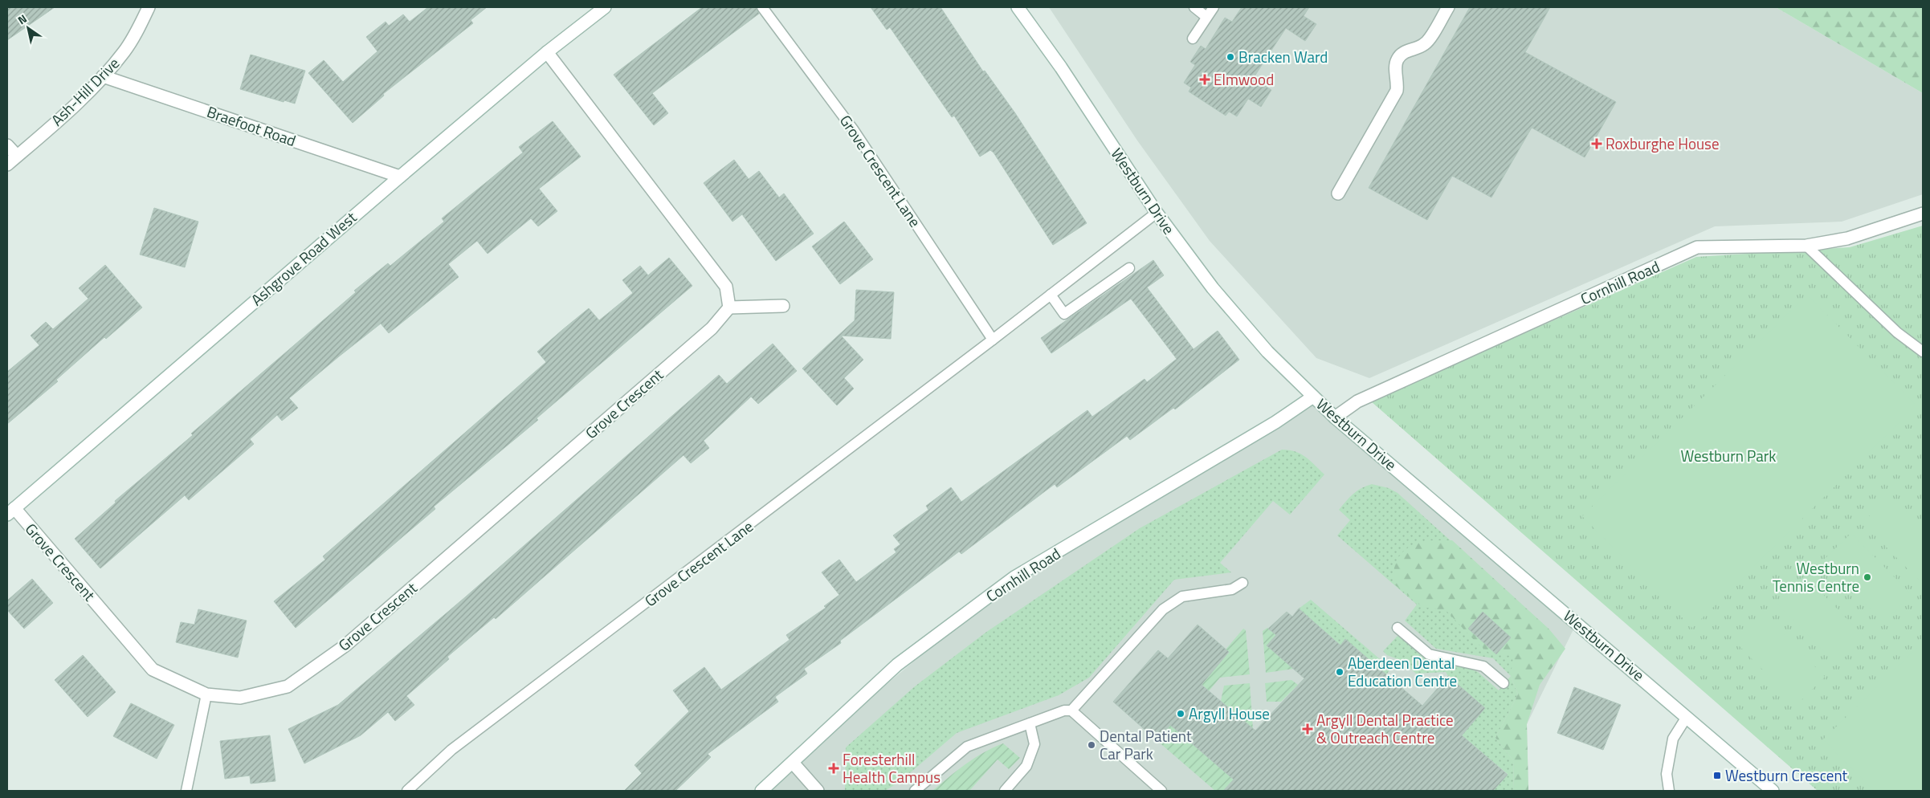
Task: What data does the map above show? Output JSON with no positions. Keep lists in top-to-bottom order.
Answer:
{
  "streets": {
    "street": [
      "Ash-Hill Drive",
      "Braefoot Road",
      "Westburn Drive",
      "Ashgrove Road West",
      "Cornhill Road",
      "Grove Crescent"
    ],
    "lane": ["Grove Crescent Lane"]
  },
  "crossings": [
    ["Ash-Hill Drive", "Braefoot Road"],
    ["Braefoot Road", "Ashgrove Road West"],
    ["Grove Crescent Lane", "Westburn Drive"],
    ["Westburn Drive", "Cornhill Road"],
    ["Ashgrove Road West", "Grove Crescent"]
  ],
  "parks": ["Westburn Park"],
  "places": {
    "other": [
      "Bracken Ward",
      "Westburn Tennis Centre",
      "Aberdeen Dental Education Centre",
      "Argyll House",
      "Dental Patient Car Park"
    ],
    "health": [
      "Elmwood",
      "Roxburghe House",
      "Argyll Dental Practice & Outreach Centre",
      "Foresterhill Health Campus"
    ],
    "transit": ["Westburn Crescent"]
  },
  "north": "top left"
}
